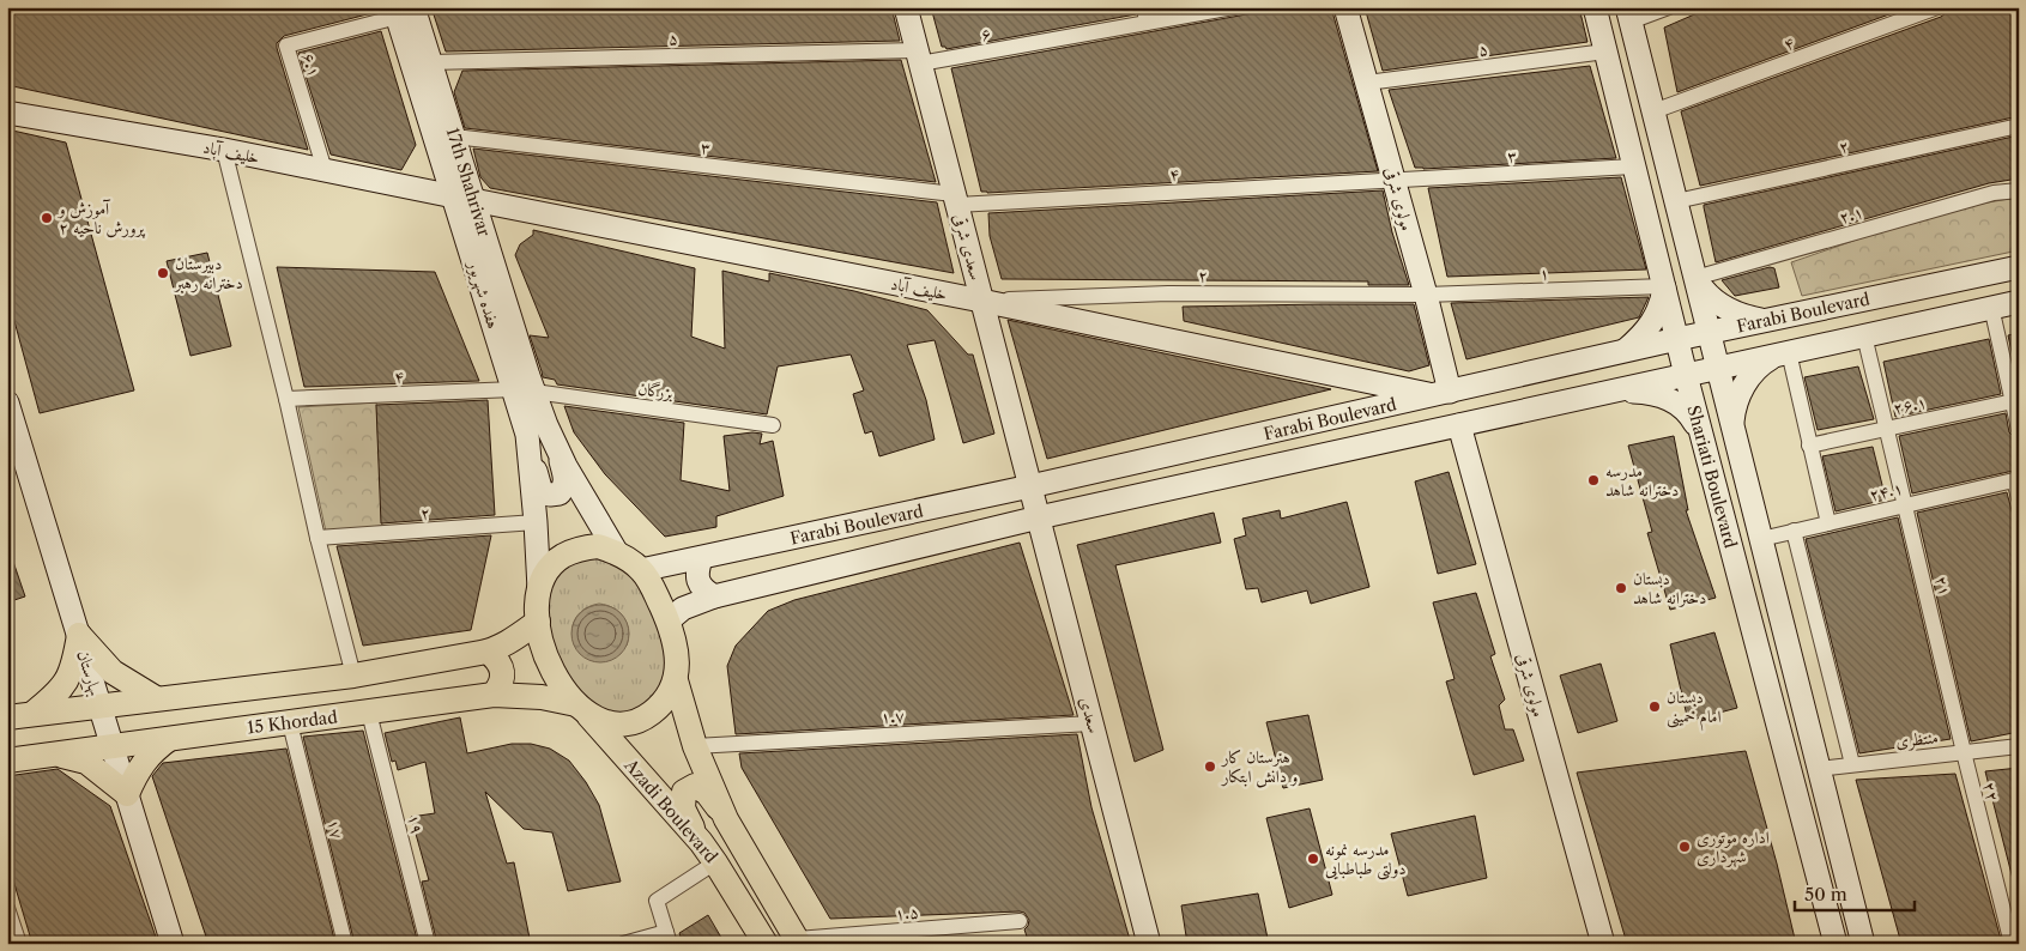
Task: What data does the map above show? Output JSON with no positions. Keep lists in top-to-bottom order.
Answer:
{
  "streets": {
    "main road": [
      "خلیف آباد",
      "17th Shahrivar",
      "مولوی شرقی",
      "سعدی شرقی",
      "Farabi Boulevard",
      "Shariati Boulevard",
      "بهارستان",
      "سعدی",
      "15 Khordad",
      "Azadi Boulevard"
    ],
    "street": [
      "۶",
      "۵",
      "۴",
      "۶.۱",
      "۲",
      "۳",
      "۲.۱",
      "۱",
      "بزرگان",
      "۲۶.۱",
      "۲۴.۱",
      "۲۱",
      "۱.۷",
      "منتظری",
      "۲۲",
      "۱۹",
      "۱۷",
      "۱.۵"
    ]
  },
  "crossings": [
    ["۶", "۵"],
    ["۶", "سعدی شرقی"],
    ["۵", "17th Shahrivar"],
    ["۵", "مولوی شرقی"],
    ["۵", "سعدی شرقی"],
    ["۵", "Shariati Boulevard"],
    ["۴", "۳"],
    ["۴", "17th Shahrivar"],
    ["۴", "مولوی شرقی"],
    ["۴", "سعدی شرقی"],
    ["۴", "بزرگان"],
    ["۴", "Shariati Boulevard"],
    ["۶.۱", "خلیف آباد"],
    ["۶.۱", "17th Shahrivar"],
    ["۲", "خلیف آباد"],
    ["۲", "مولوی شرقی"],
    ["۲", "سعدی شرقی"],
    ["۲", "۱"],
    ["۲", "Shariati Boulevard"],
    ["۳", "17th Shahrivar"],
    ["۳", "مولوی شرقی"],
    ["۳", "سعدی شرقی"],
    ["۳", "Shariati Boulevard"],
    ["خلیف آباد", "17th Shahrivar"],
    ["خلیف آباد", "مولوی شرقی"],
    ["خلیف آباد", "سعدی شرقی"],
    ["خلیف آباد", "Farabi Boulevard"],
    ["17th Shahrivar", "Farabi Boulevard"],
    ["17th Shahrivar", "بزرگان"],
    ["17th Shahrivar", "15 Khordad"],
    ["17th Shahrivar", "Azadi Boulevard"],
    ["مولوی شرقی", "۱"],
    ["مولوی شرقی", "Farabi Boulevard"],
    ["۲.۱", "Shariati Boulevard"],
    ["سعدی شرقی", "Farabi Boulevard"],
    ["سعدی شرقی", "سعدی"],
    ["۱", "Shariati Boulevard"],
    ["Farabi Boulevard", "Shariati Boulevard"],
    ["Farabi Boulevard", "۲۱"],
    ["Farabi Boulevard", "سعدی"],
    ["Farabi Boulevard", "15 Khordad"],
    ["Farabi Boulevard", "Azadi Boulevard"],
    ["۲۶.۱", "۲۱"],
    ["Shariati Boulevard", "۲۴.۱"],
    ["Shariati Boulevard", "منتظری"],
    ["۲۴.۱", "۲۱"],
    ["۲۱", "منتظری"],
    ["۲۱", "۲۲"],
    ["بهارستان", "15 Khordad"],
    ["سعدی", "۱.۷"],
    ["۱.۷", "Azadi Boulevard"],
    ["15 Khordad", "Azadi Boulevard"],
    ["15 Khordad", "۱۹"],
    ["15 Khordad", "۱۷"],
    ["منتظری", "۲۲"],
    ["Azadi Boulevard", "۱.۵"]
  ],
  "places": [
    "آموزش و پرورش ناحیه ۲",
    "دبیرستان دخترانه رهبر",
    "مدرسه دخترانه شاهد",
    "دبستان دخترانه شاهد",
    "دبستان امام خمینی",
    "هنرستان کار و دانش ابتکار",
    "اداره موتوری شهرداری",
    "مدرسه نمونه دولتی طباطبایی"
  ],
  "scale_bar": "50 m"
}
